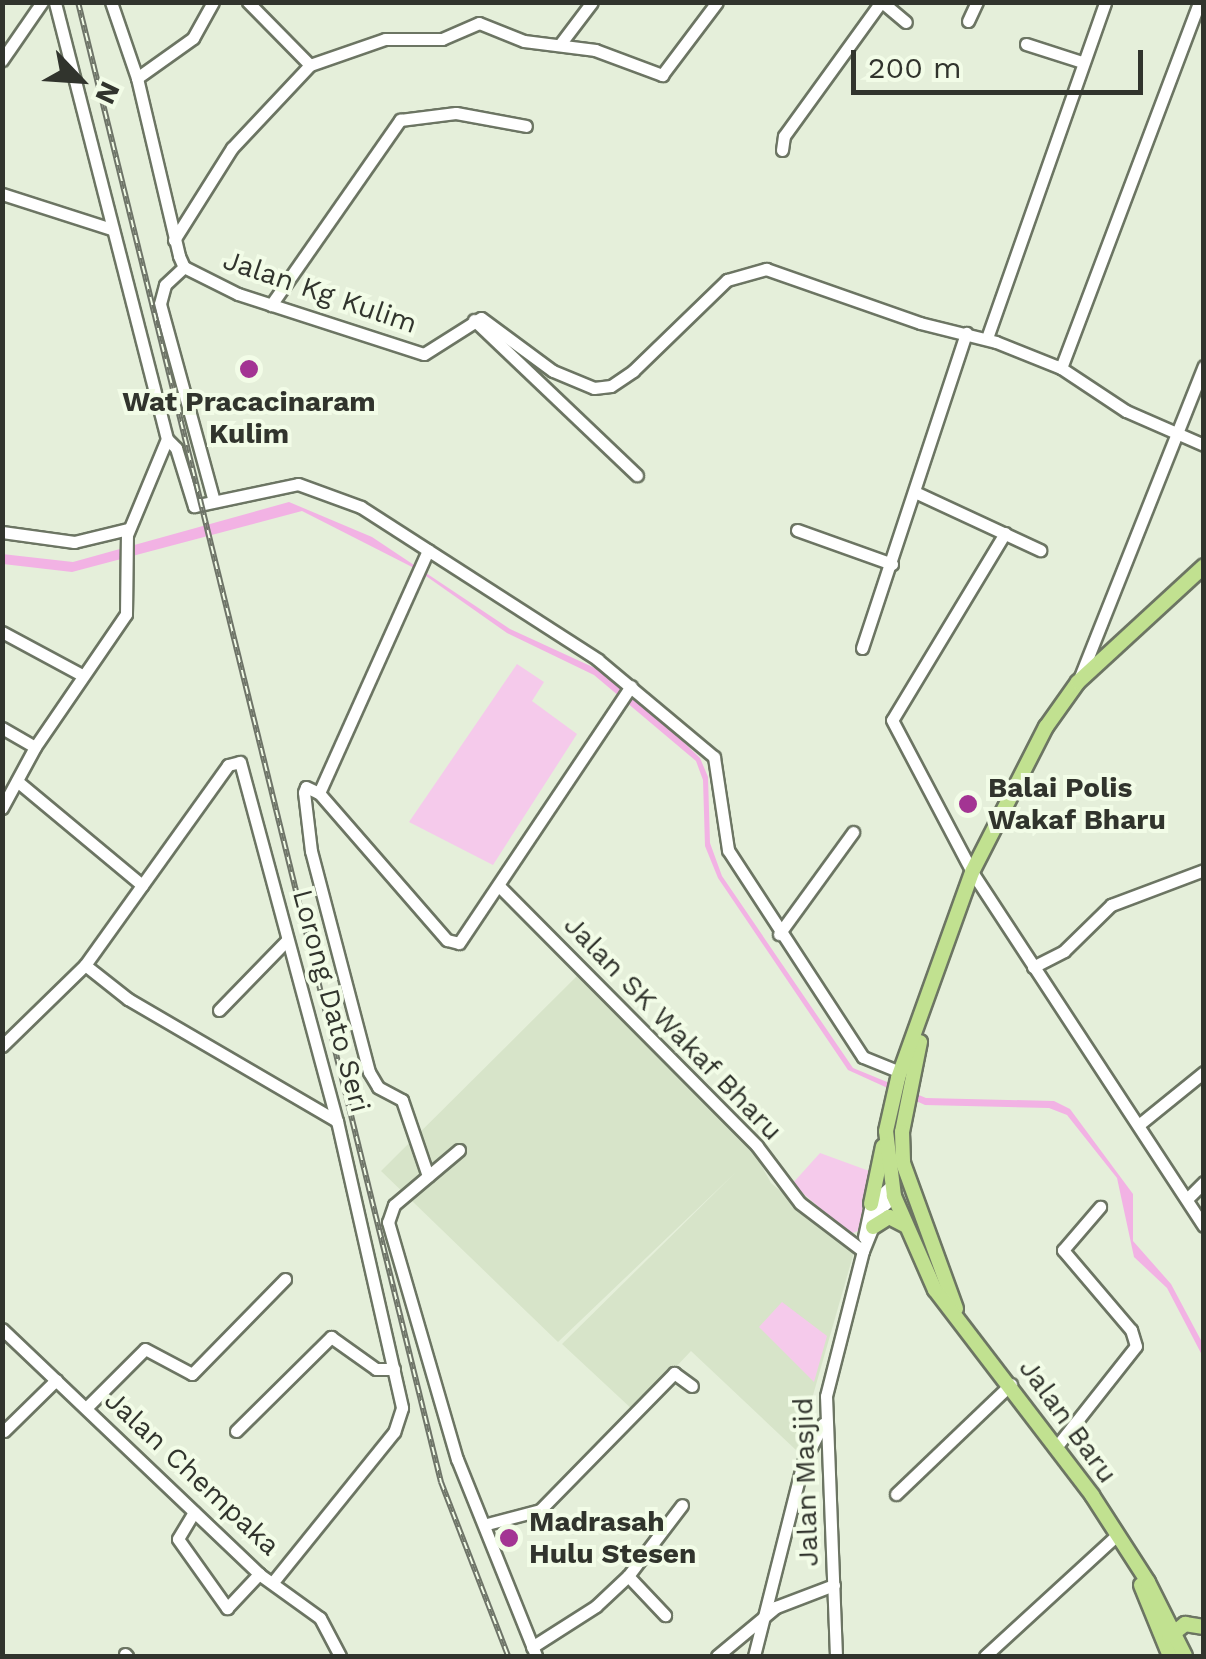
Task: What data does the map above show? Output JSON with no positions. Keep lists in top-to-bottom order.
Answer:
{
  "streets": {
    "main road": ["Jalan Baru"],
    "street": [
      "Jalan Kg Kulim",
      "Lorong Dato Seri",
      "Jalan SK Wakaf Bharu",
      "Jalan Chempaka",
      "Jalan Masjid"
    ]
  },
  "crossings": [
    ["Lorong Dato Seri", "Jalan Chempaka"],
    ["Jalan SK Wakaf Bharu", "Jalan Masjid"],
    ["Jalan Baru", "Jalan Masjid"]
  ],
  "places": ["Wat Pracacinaram Kulim", "Balai Polis Wakaf Bharu", "Madrasah Hulu Stesen"],
  "scale_bar": "200 m",
  "north": "bottom right"
}
